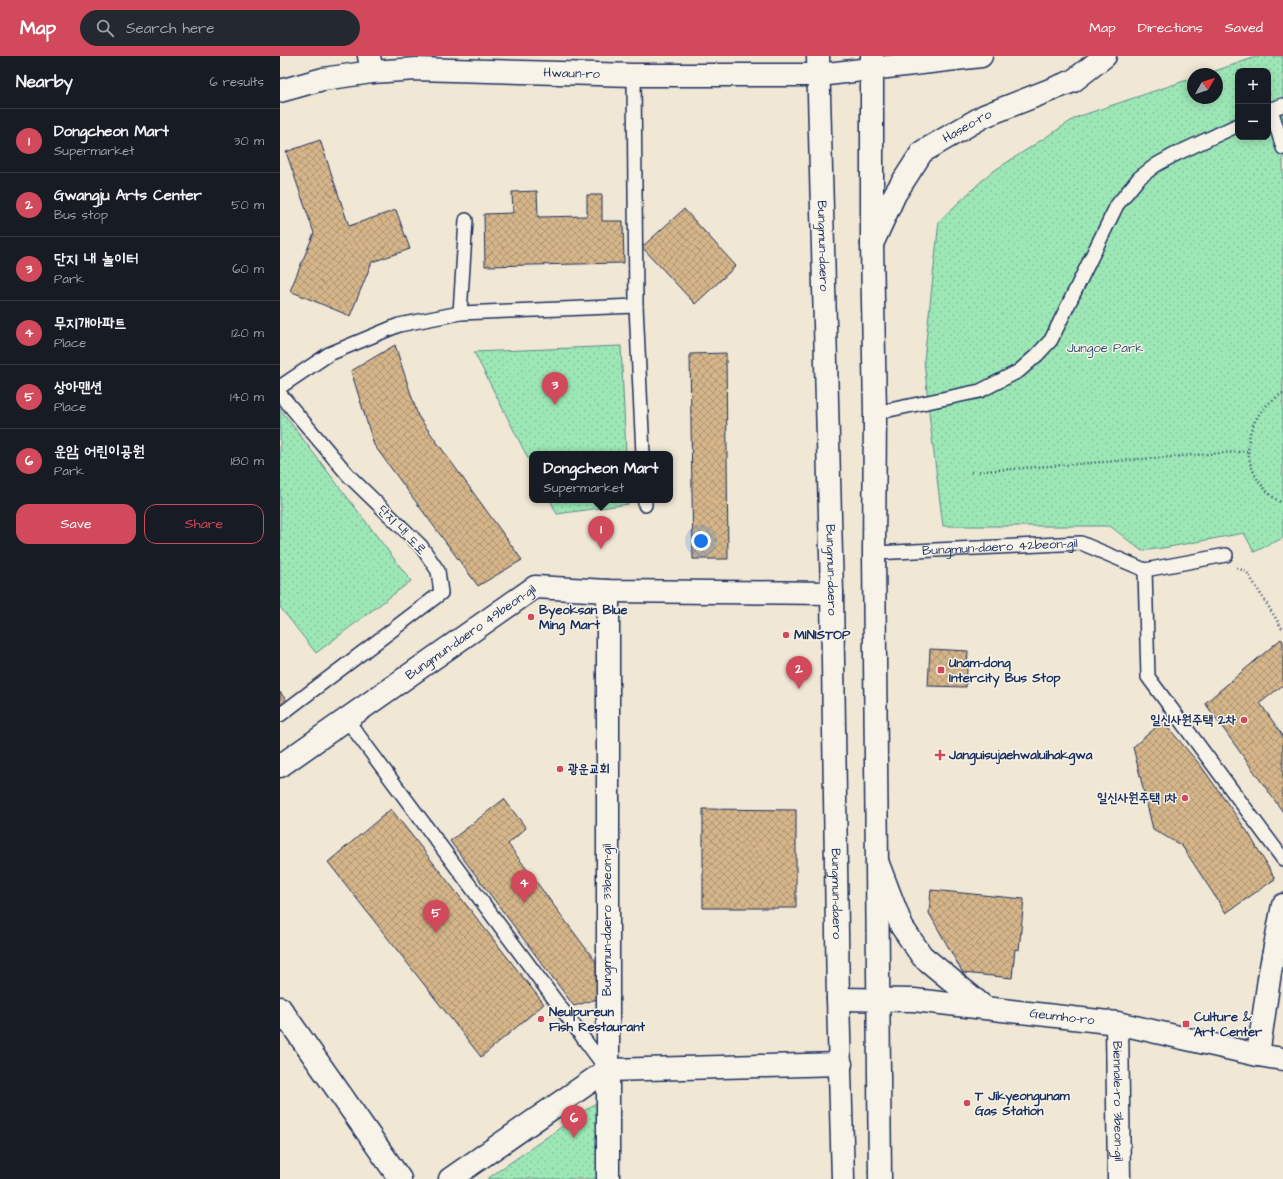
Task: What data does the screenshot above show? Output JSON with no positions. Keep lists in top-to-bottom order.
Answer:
{
  "streets": {
    "street": [
      "Hwaun-ro",
      "Haseo-ro",
      "Bungmun-daero",
      "Bungmun-daero 49beon-gil",
      "Bungmun-daero 33beon-gil",
      "Geumho-ro",
      "Biennale-ro 3beon-gil"
    ],
    "lane": ["단지 내 도로", "Bungmun-daero 42beon-gil"]
  },
  "crossings": [
    ["Hwaun-ro", "Bungmun-daero"],
    ["Bungmun-daero", "Bungmun-daero 49beon-gil"],
    ["Bungmun-daero", "Geumho-ro"],
    ["Bungmun-daero 49beon-gil", "Bungmun-daero 33beon-gil"],
    ["Geumho-ro", "Biennale-ro 3beon-gil"]
  ],
  "parks": ["Jungoe Park"],
  "places": {
    "other": [
      "Byeoksan Blue Ming Mart",
      "MINISTOP",
      "일신사원주택 2차",
      "광운교회",
      "일신사원주택 1차",
      "Neulpureun Fish Restaurant",
      "T Jikyeongunam Gas Station"
    ],
    "transit": ["Unam-dong Intercity Bus Stop", "Culture & Art Center"],
    "health": ["Janguisujaehwaluihakgwa"]
  },
  "north": "top right",
  "page": {
    "header": "Map",
    "search": "Search here",
    "nav": ["Map", "Directions", "Saved"],
    "heading": ["Nearby", "6 results"],
    "map_buttons": ["+", "−"],
    "list": [
      {
        "mark": "1",
        "name": "Dongcheon Mart",
        "note": "Supermarket",
        "value": "30 m"
      },
      {
        "mark": "2",
        "name": "Gwangju Arts Center",
        "note": "Bus stop",
        "value": "50 m"
      },
      {
        "mark": "3",
        "name": "단지 내 놀이터",
        "note": "Park",
        "value": "60 m"
      },
      {
        "mark": "4",
        "name": "무지개아파트",
        "note": "Place",
        "value": "120 m"
      },
      {
        "mark": "5",
        "name": "상아맨션",
        "note": "Place",
        "value": "140 m"
      },
      {
        "mark": "6",
        "name": "운암 어린이공원",
        "note": "Park",
        "value": "180 m"
      }
    ],
    "pins": [
      "3",
      "1",
      "2",
      "4",
      "5",
      "6"
    ],
    "popup": ["Dongcheon Mart", "Supermarket"],
    "buttons": ["Save", "Share"]
  }
}
